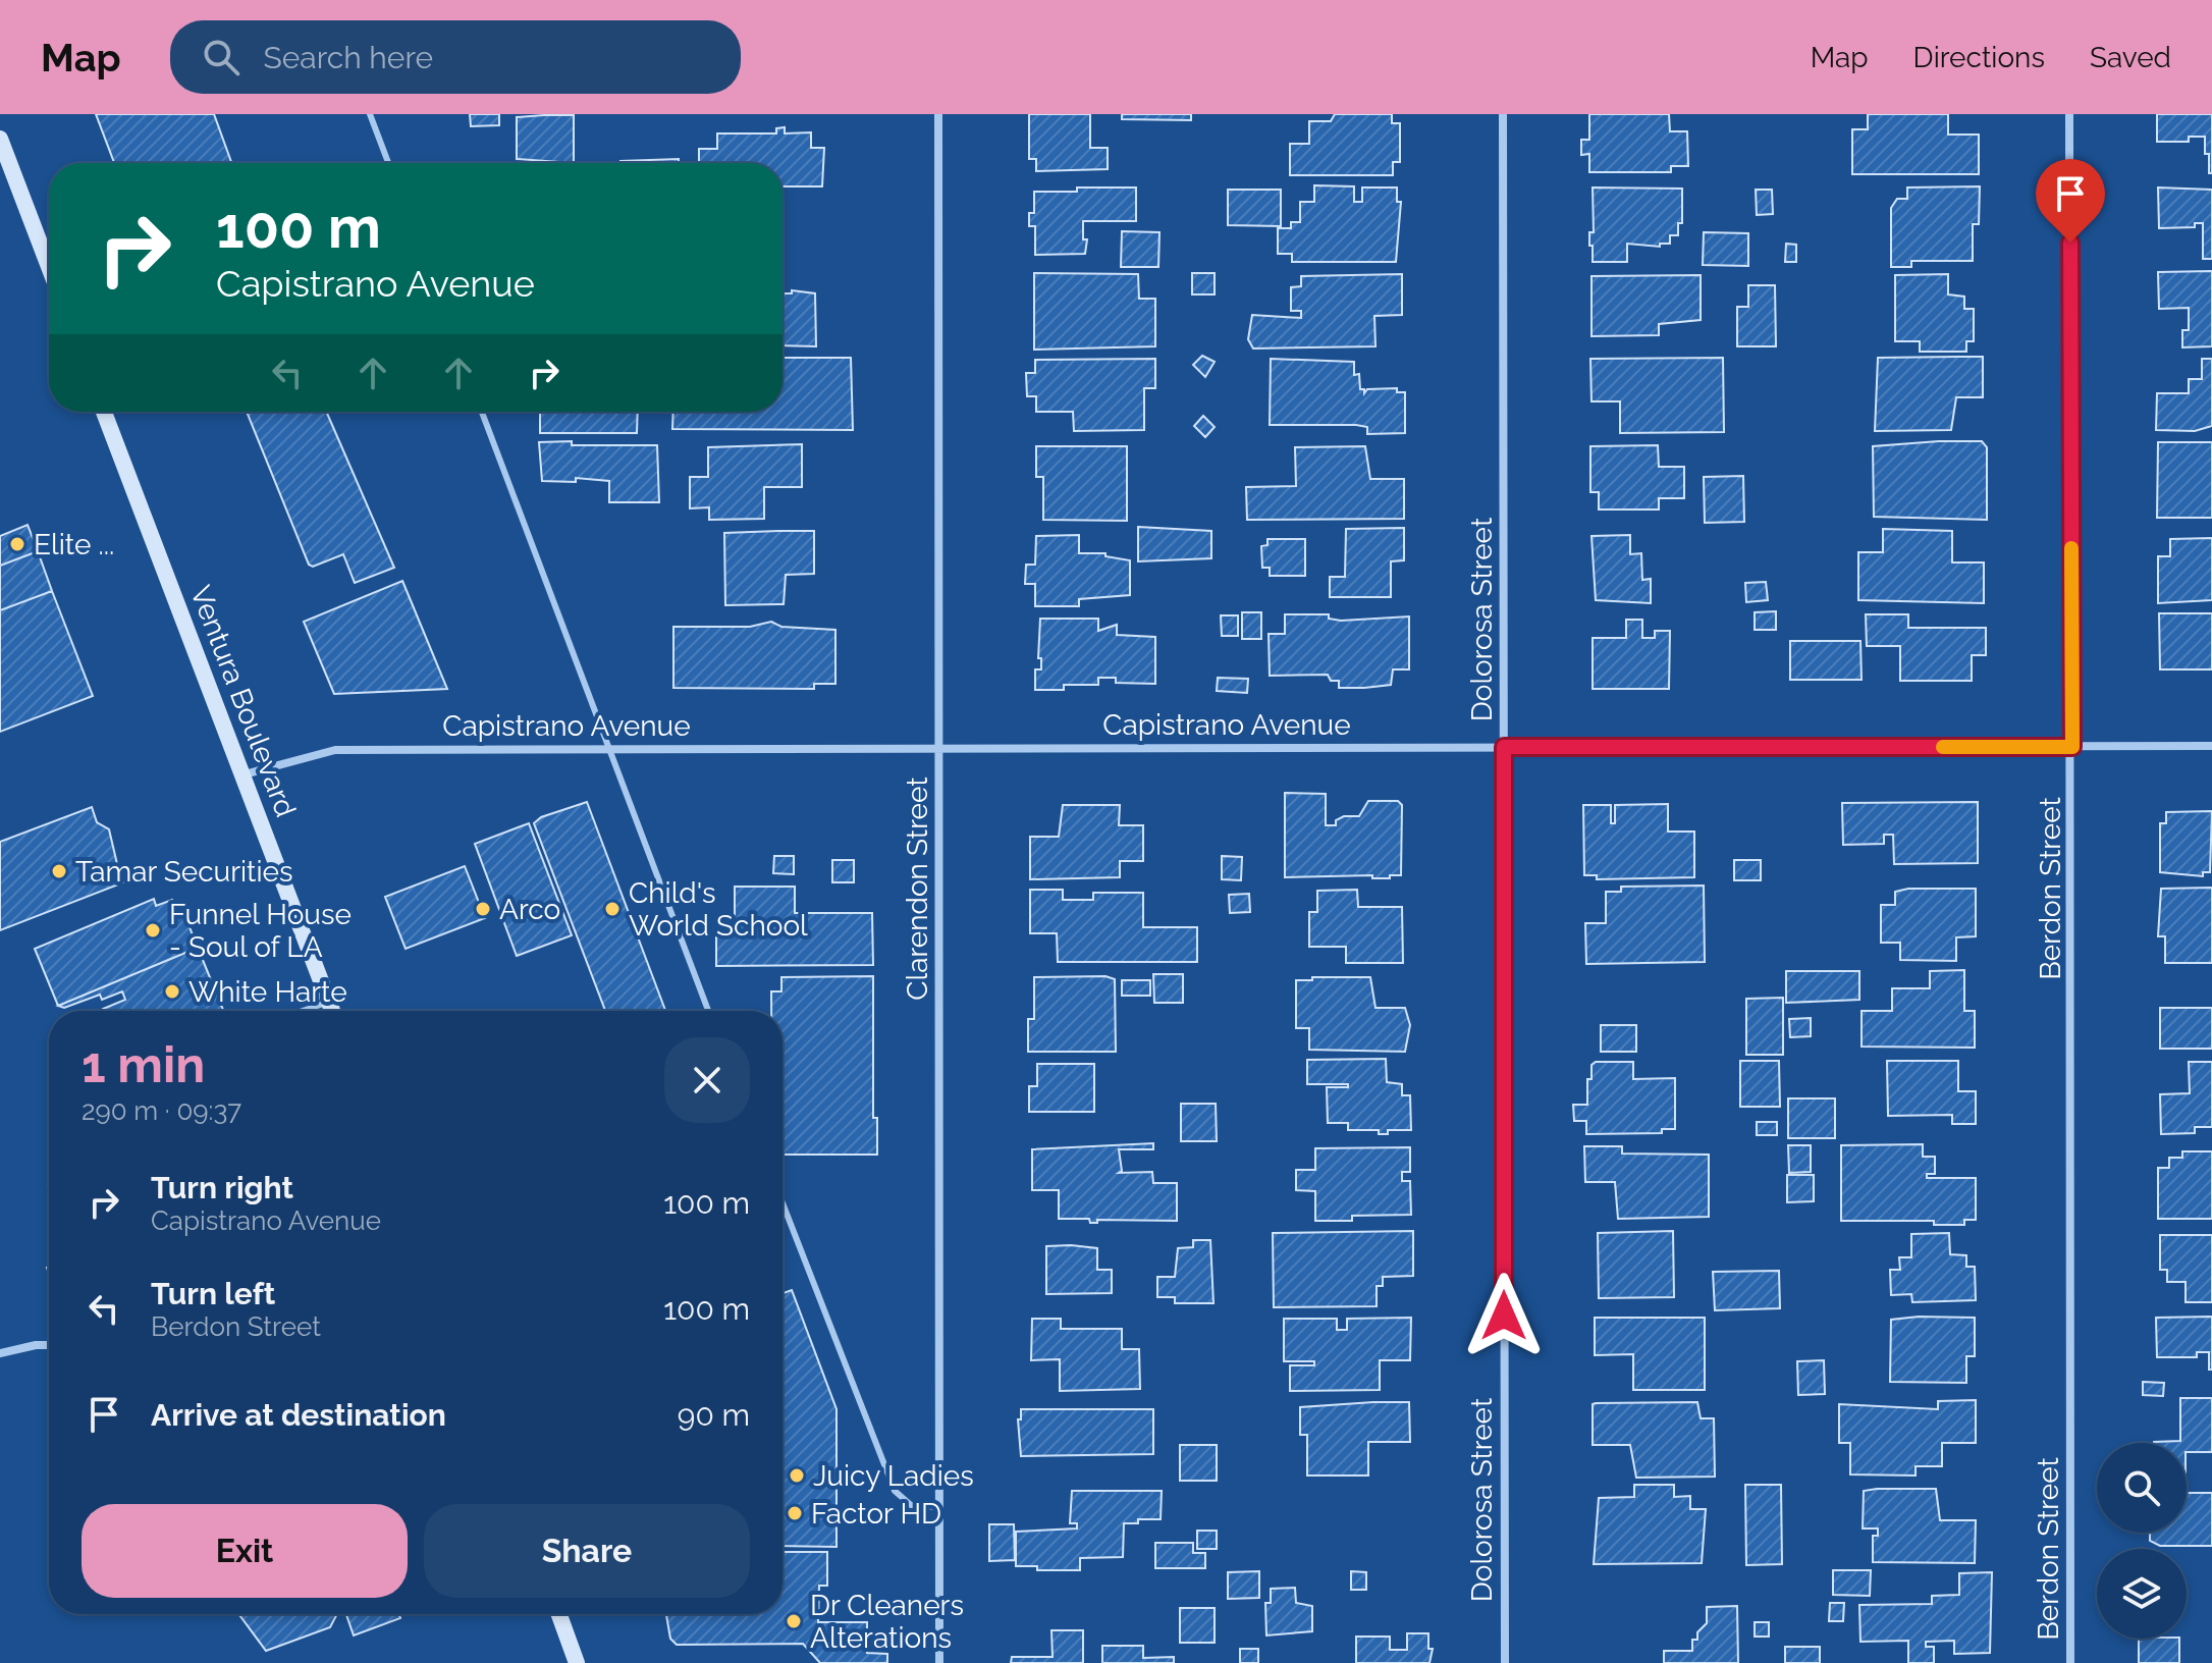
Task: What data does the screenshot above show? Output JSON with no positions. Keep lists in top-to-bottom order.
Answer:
{
  "streets": {
    "main road": ["Ventura Boulevard"],
    "street": [
      "Dolorosa Street",
      "Capistrano Avenue",
      "Clarendon Street",
      "Berdon Street"
    ]
  },
  "crossings": [
    ["Dolorosa Street", "Capistrano Avenue"],
    ["Ventura Boulevard", "Capistrano Avenue"],
    ["Capistrano Avenue", "Clarendon Street"],
    ["Capistrano Avenue", "Berdon Street"]
  ],
  "places": [
    "Elite ...",
    "Tamar Securities",
    "Arco",
    "Child's World School",
    "Funnel House - Soul of LA",
    "White Harte",
    "Juicy Ladies",
    "Factor HD",
    "Dr Cleaners Alterations"
  ],
  "page": {
    "header": "Map",
    "search": "Search here",
    "nav": ["Map", "Directions", "Saved"],
    "turn": ["100 m", "Capistrano Avenue"],
    "heading": ["1 min", "290 m · 09:37"],
    "list": [
      {
        "name": "Turn right",
        "note": "Capistrano Avenue",
        "value": "100 m"
      },
      {
        "name": "Turn left",
        "note": "Berdon Street",
        "value": "100 m"
      },
      {
        "name": "Arrive at destination",
        "value": "90 m"
      }
    ],
    "buttons": ["Exit", "Share"]
  }
}
